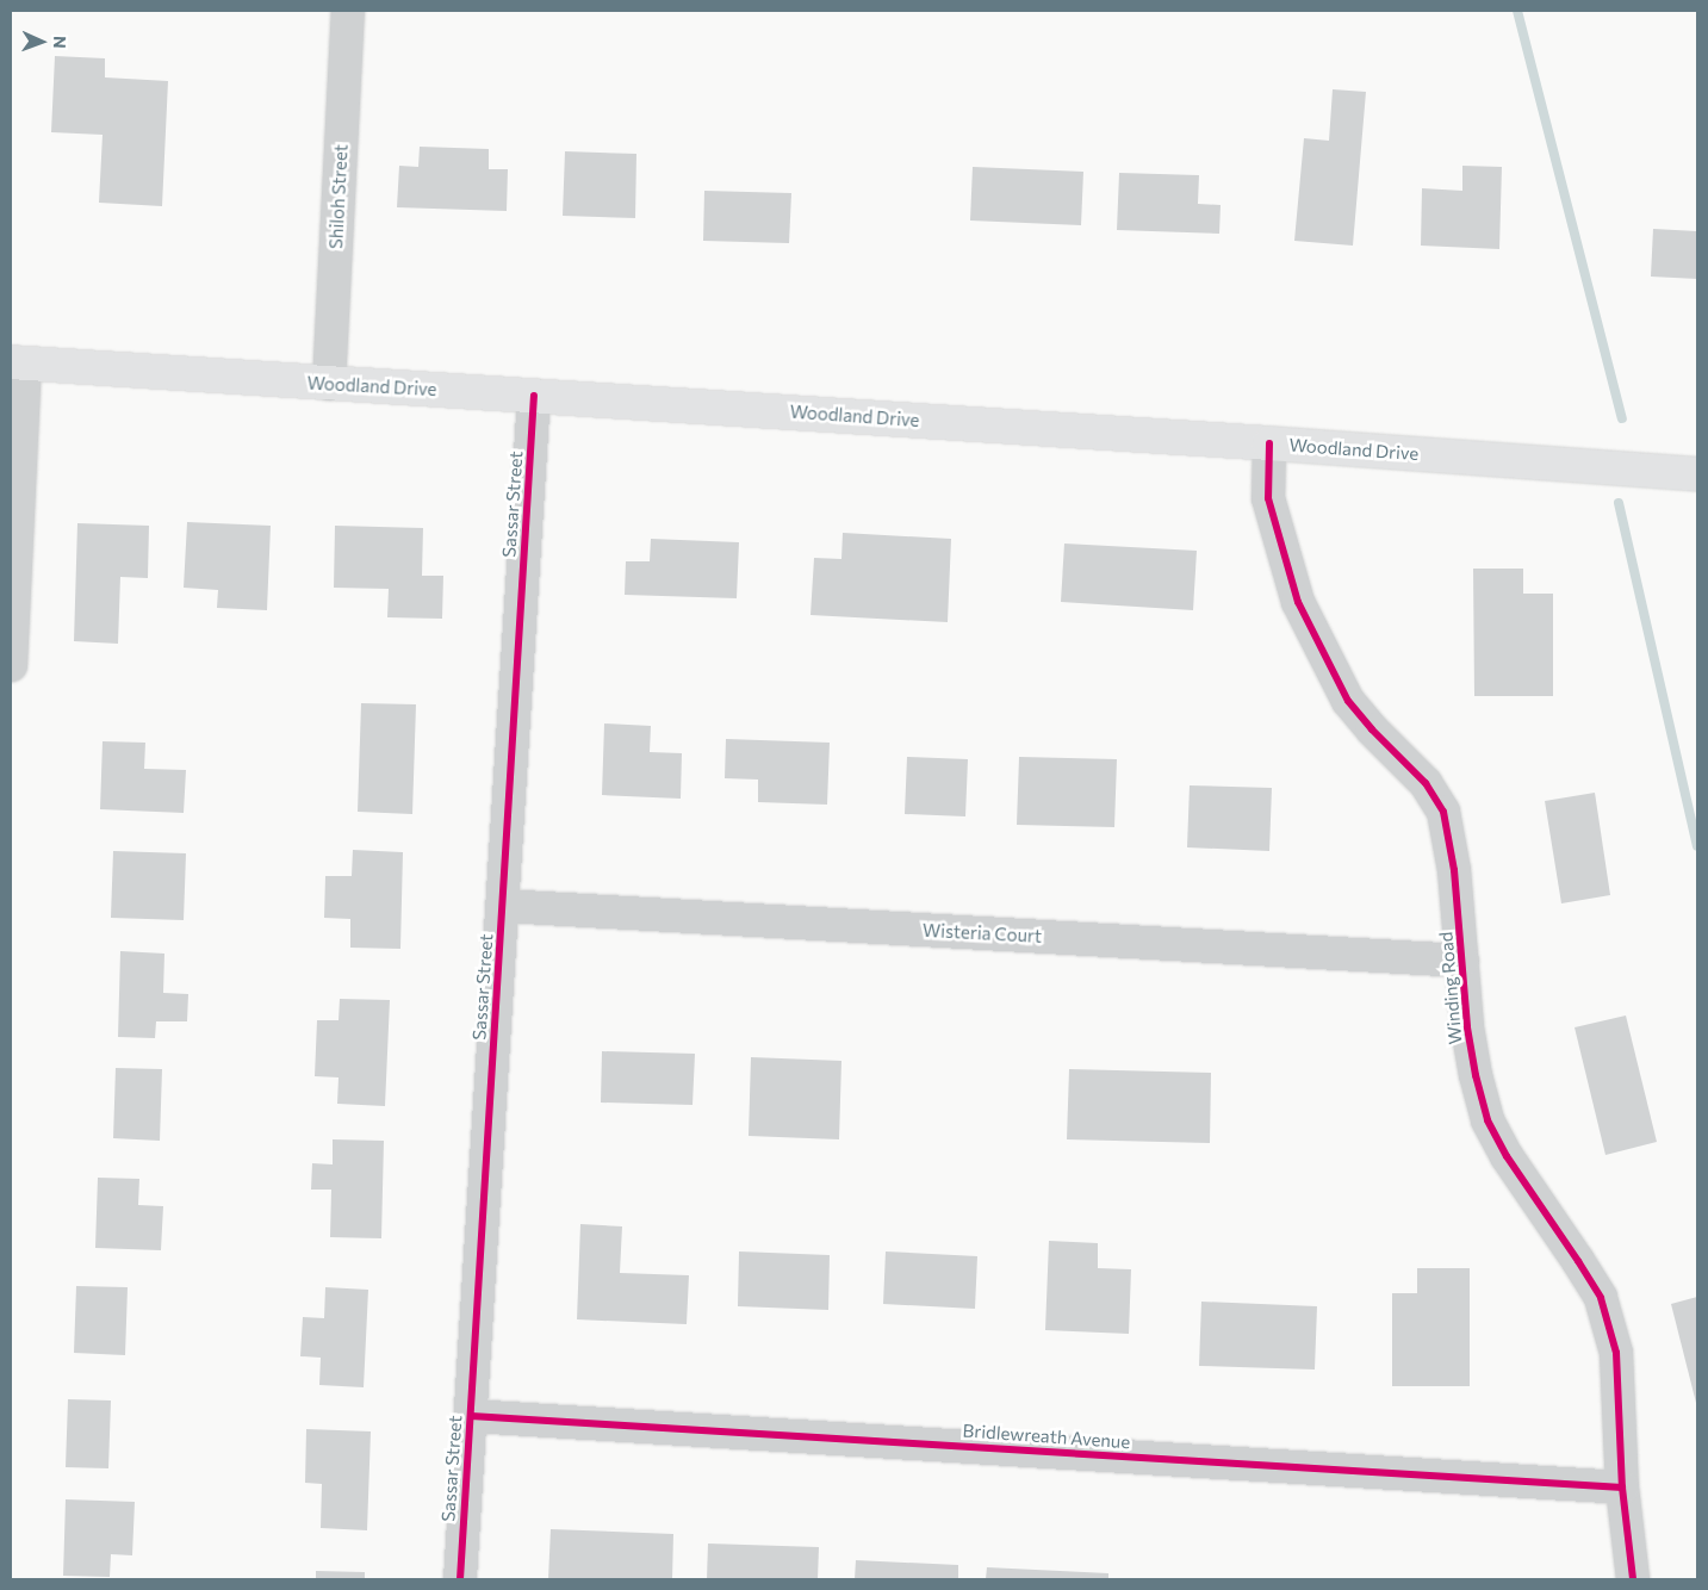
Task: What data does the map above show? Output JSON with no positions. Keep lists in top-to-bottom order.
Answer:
{
  "streets": {
    "main road": ["Woodland Drive"],
    "street": [
      "Shiloh Street",
      "Sassar Street",
      "Wisteria Court",
      "Winding Road",
      "Bridlewreath Avenue"
    ]
  },
  "crossings": [
    ["Shiloh Street", "Woodland Drive"],
    ["Woodland Drive", "Sassar Street"],
    ["Woodland Drive", "Winding Road"],
    ["Sassar Street", "Wisteria Court"],
    ["Sassar Street", "Bridlewreath Avenue"],
    ["Wisteria Court", "Winding Road"],
    ["Winding Road", "Bridlewreath Avenue"]
  ],
  "north": "right"
}
